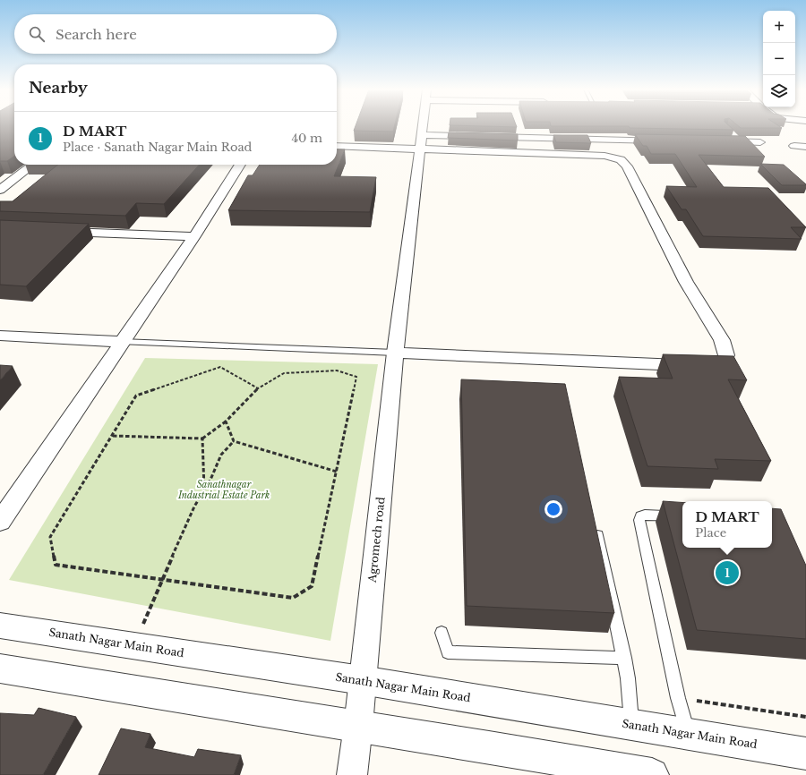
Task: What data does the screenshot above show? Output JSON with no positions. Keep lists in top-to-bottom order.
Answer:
{
  "streets": {
    "street": ["Agromech road", "Sanath Nagar Main Road"]
  },
  "crossings": [
    ["Agromech road", "Sanath Nagar Main Road"]
  ],
  "parks": ["Sanathnagar Industrial Estate Park"],
  "page": {
    "map_buttons": ["+", "−"],
    "search": "Search here",
    "heading": "Nearby",
    "list": [
      {
        "mark": "1",
        "name": "D MART",
        "note": "Place · Sanath Nagar Main Road",
        "value": "40 m"
      }
    ],
    "popup": ["D MART", "Place"],
    "pins": "1"
  }
}
